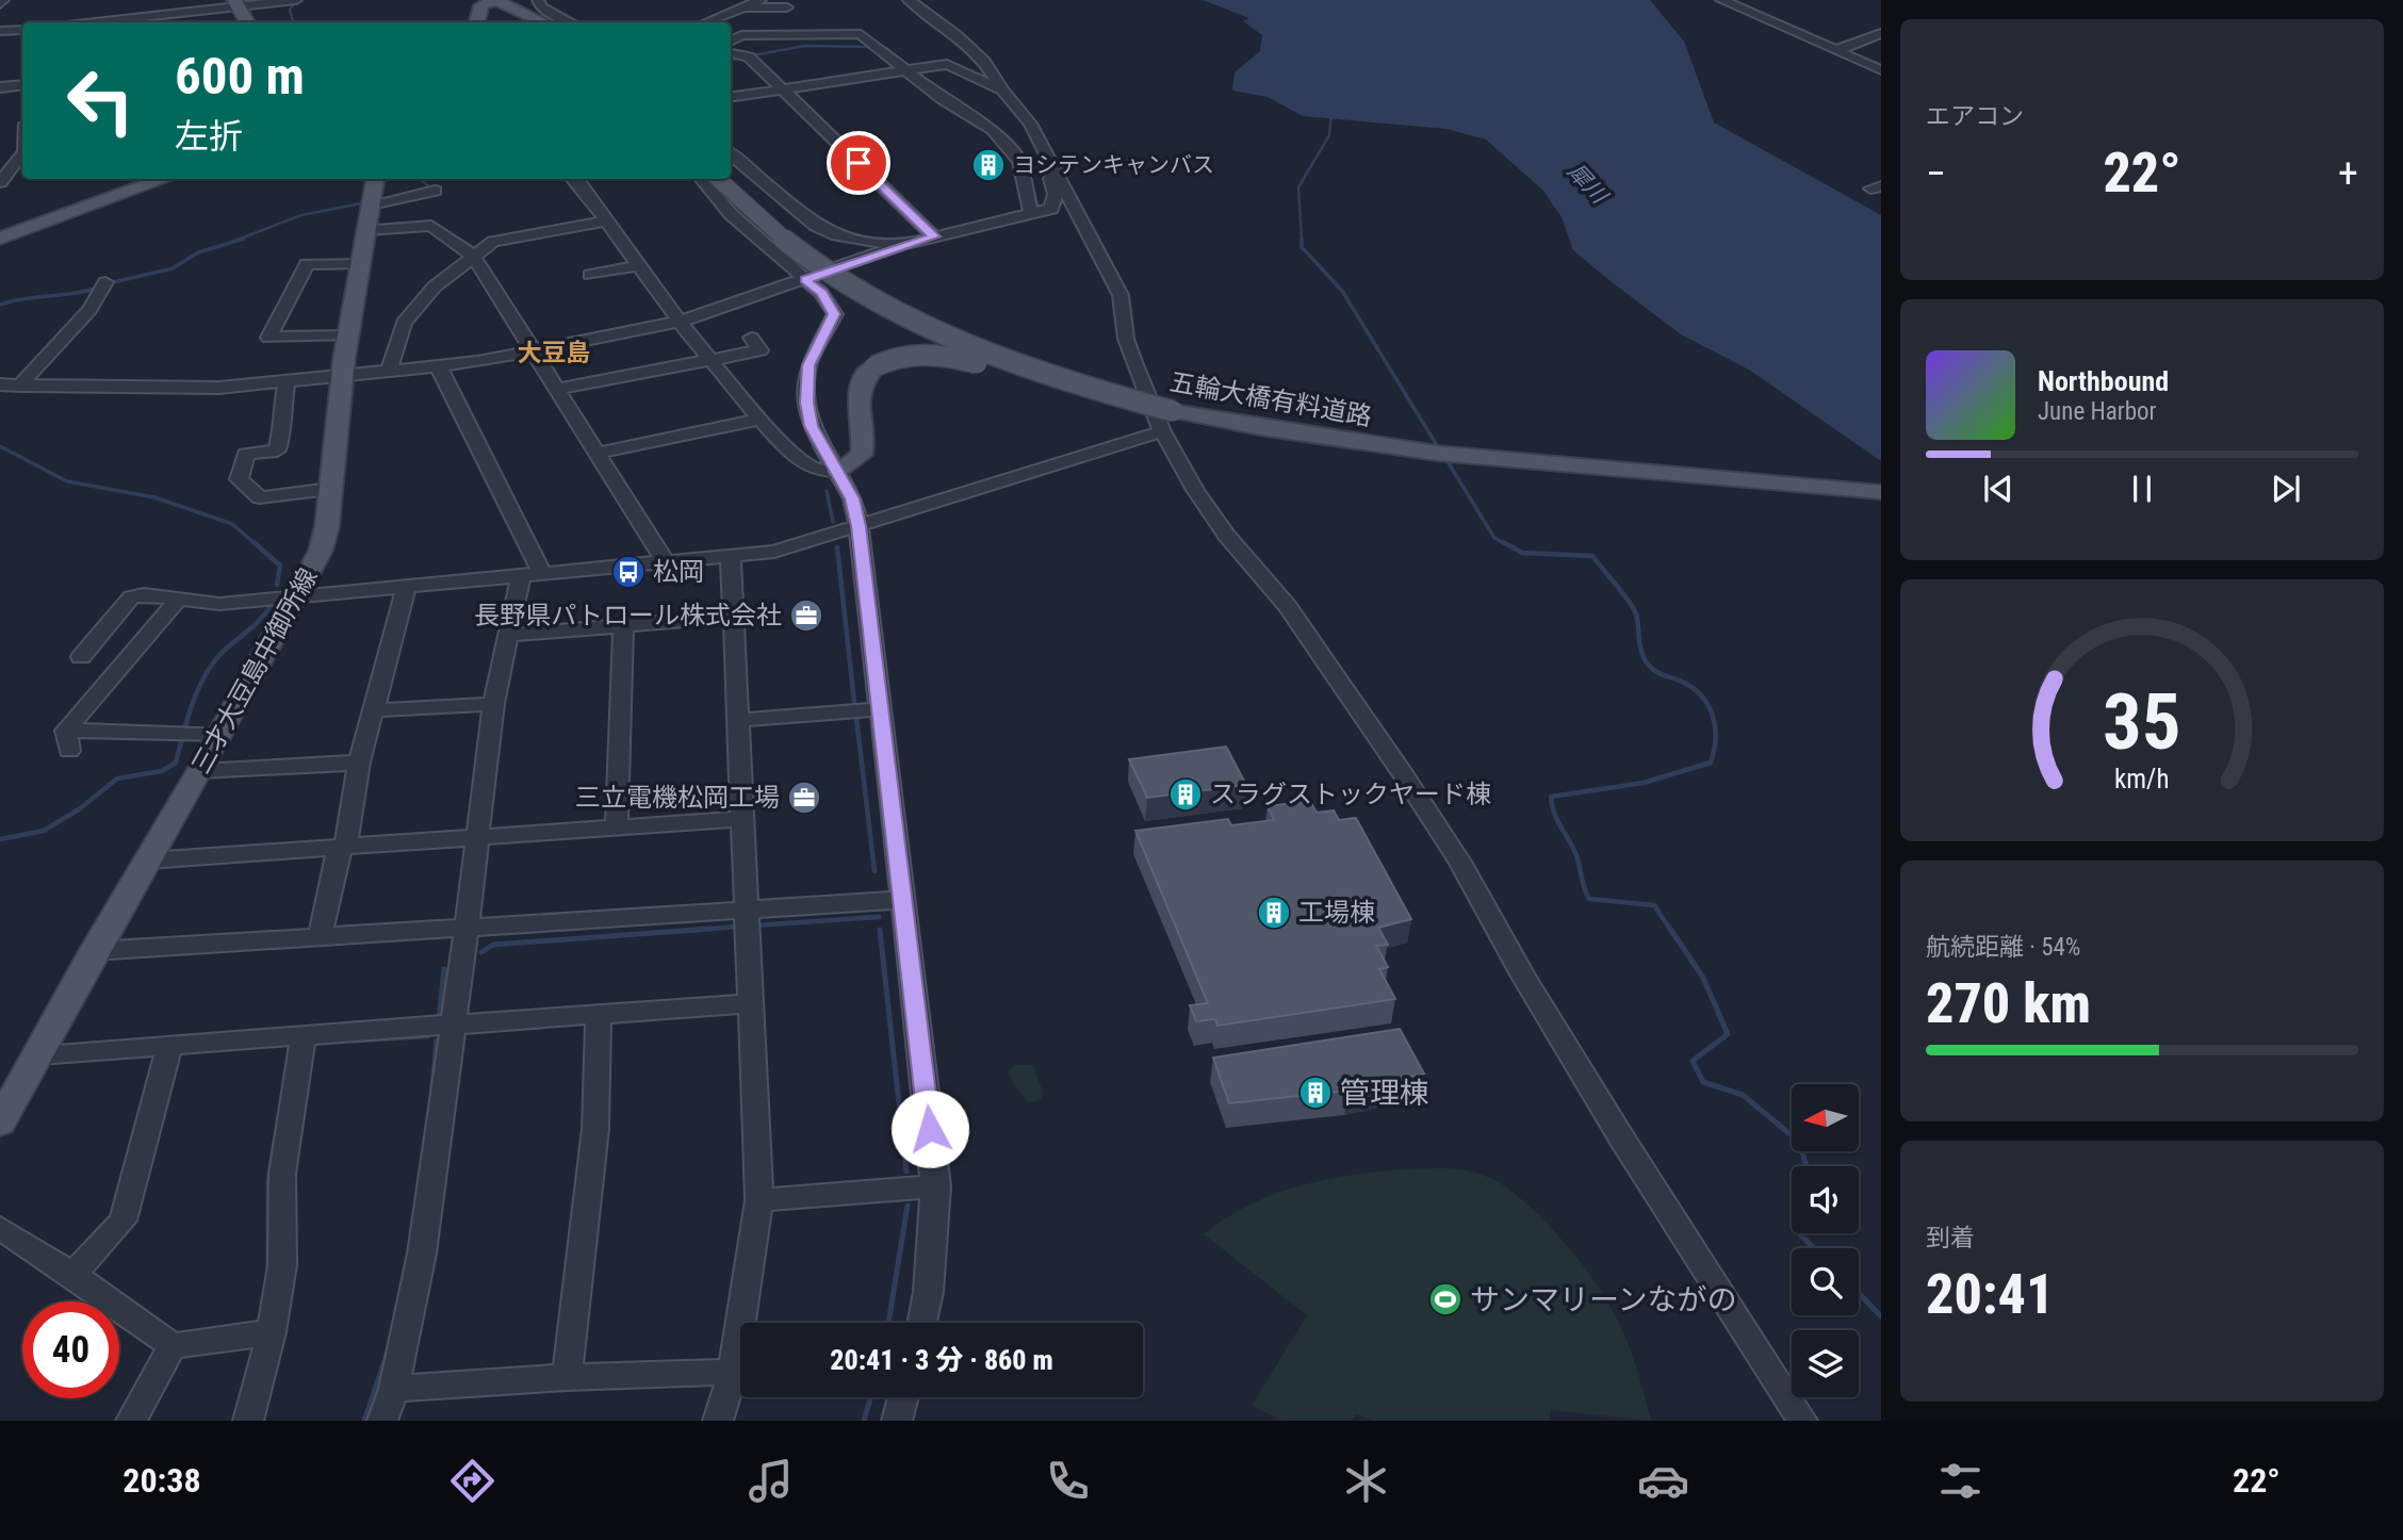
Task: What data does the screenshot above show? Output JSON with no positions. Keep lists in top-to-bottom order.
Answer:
{
  "streets": {
    "main road": ["五輪大橋有料道路", "三才大豆島中御所線"]
  },
  "districts": ["大豆島"],
  "water": ["犀川"],
  "places": {
    "building": [
      "ヨシテンキャンバス",
      "スラグストックヤード棟",
      "工場棟",
      "管理棟"
    ],
    "bus stop": ["松岡"],
    "office": ["長野県パトロール株式会社", "三立電機松岡工場"],
    "sports": ["サンマリーンながの"]
  },
  "north": "left",
  "page": {
    "tile": [
      "エアコン",
      ["航続距離 · 54%", "270 km"],
      ["到着", "20:41"]
    ],
    "turn": ["600 m", "左折"],
    "heat": ["−", "22°", "+"],
    "song": ["Northbound", "June Harbor"],
    "limit": "40",
    "trip": "20:41 · 3 分 · 860 m",
    "tabs": ["20:38", "22°"],
    "gauge": ["35", "km/h"]
  }
}
